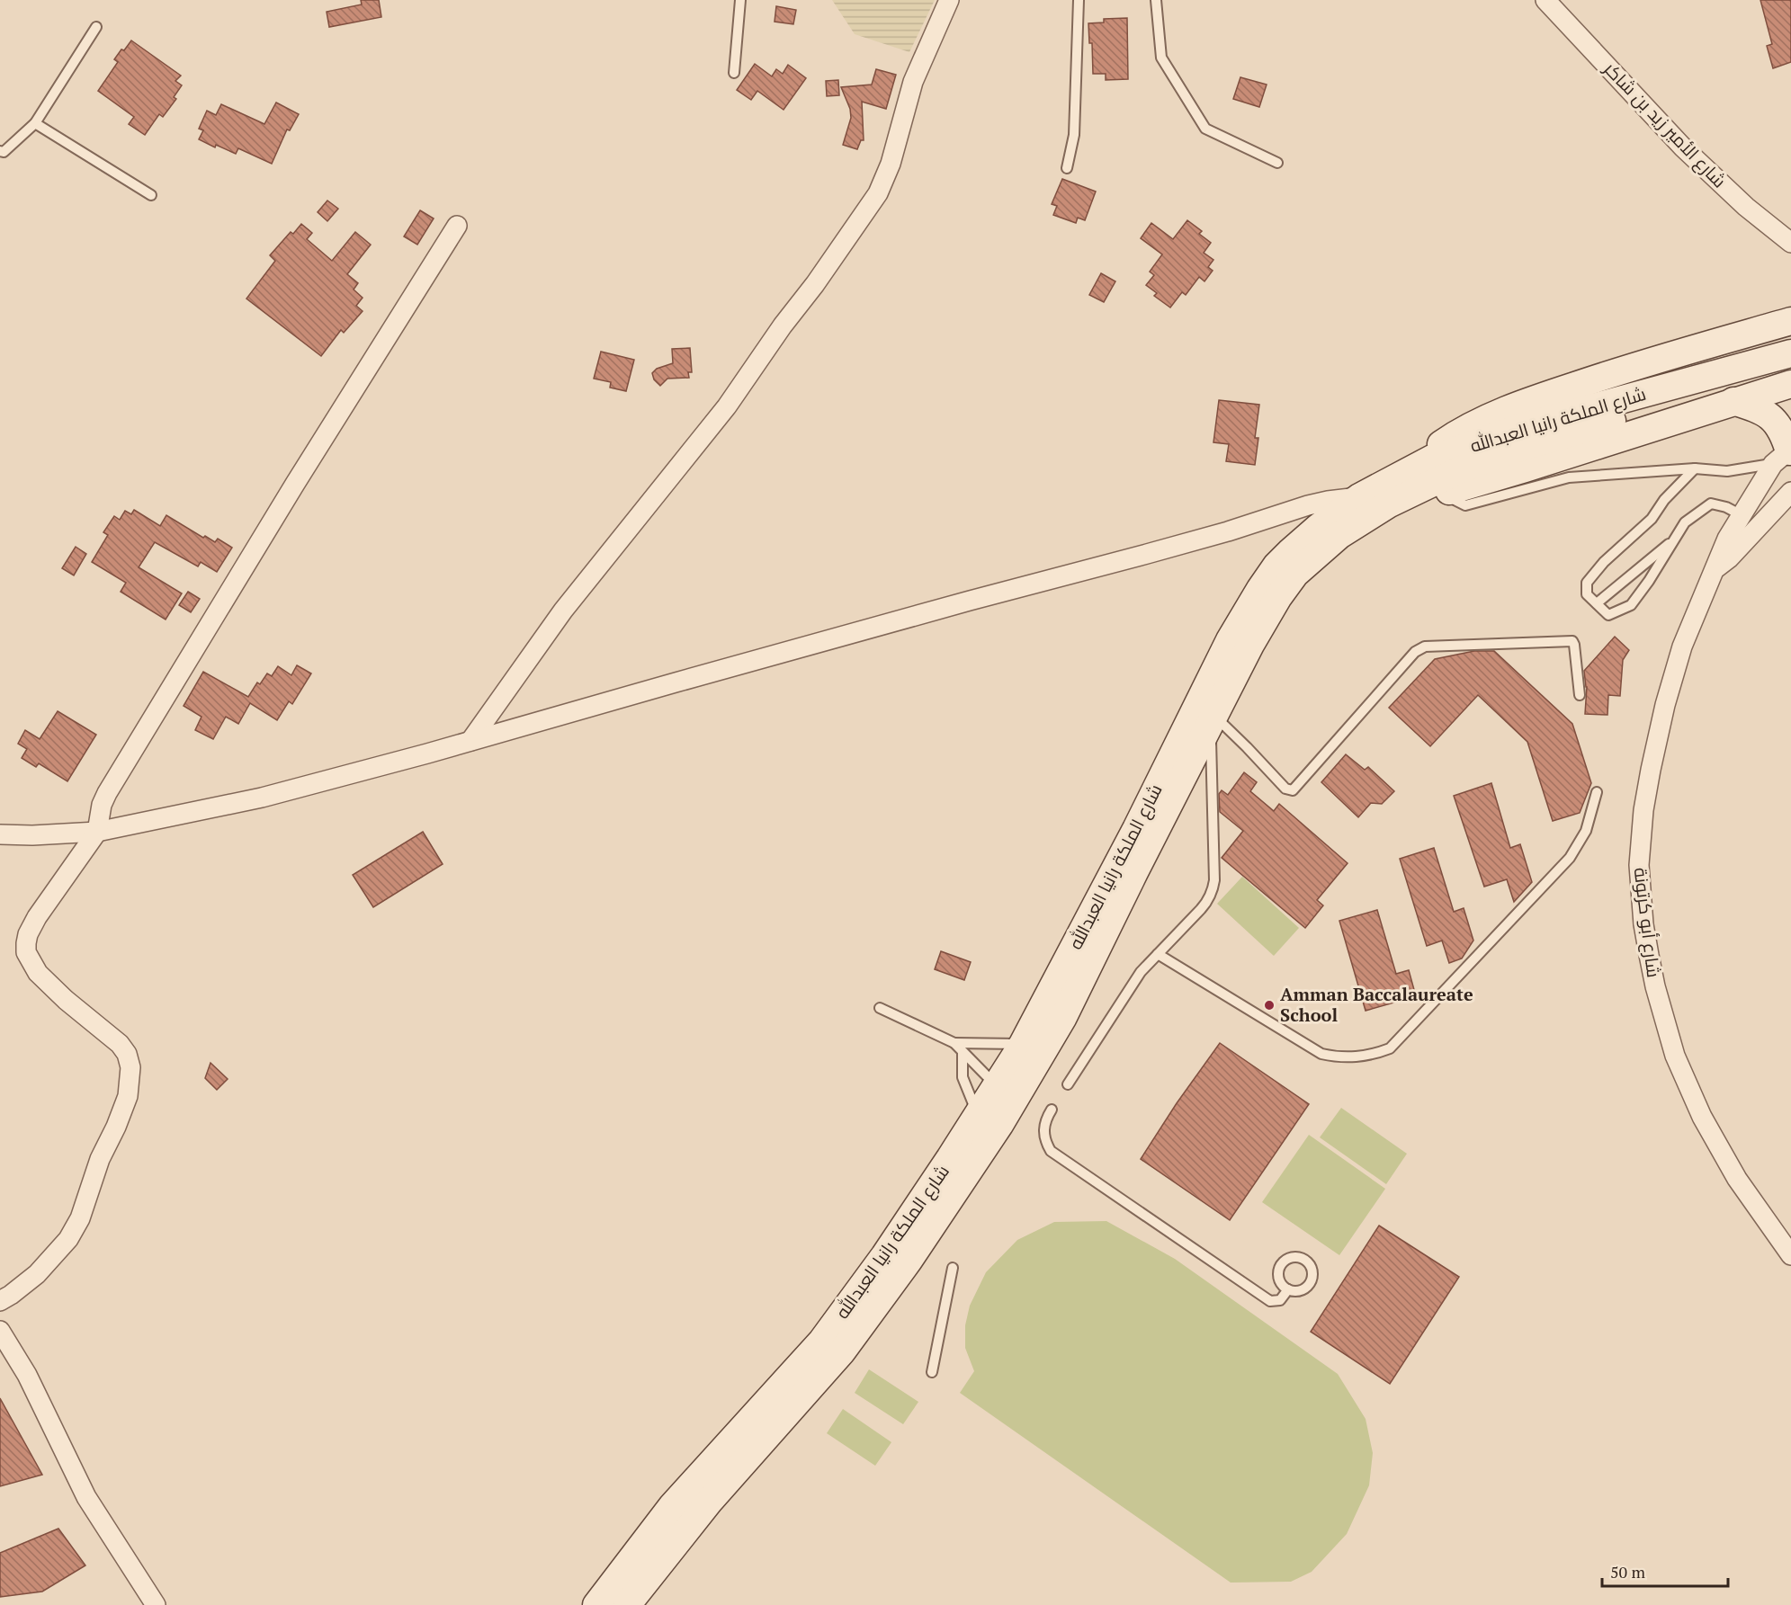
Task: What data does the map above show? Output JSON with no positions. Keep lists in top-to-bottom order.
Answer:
{
  "streets": {
    "main road": ["شارع الملكة رانيا العبدالله"],
    "street": ["شارع الأمير زيد بن شاكر", "شارع أبو كرتونة"]
  },
  "places": ["Amman Baccalaureate School"],
  "scale_bar": "50 m"
}
